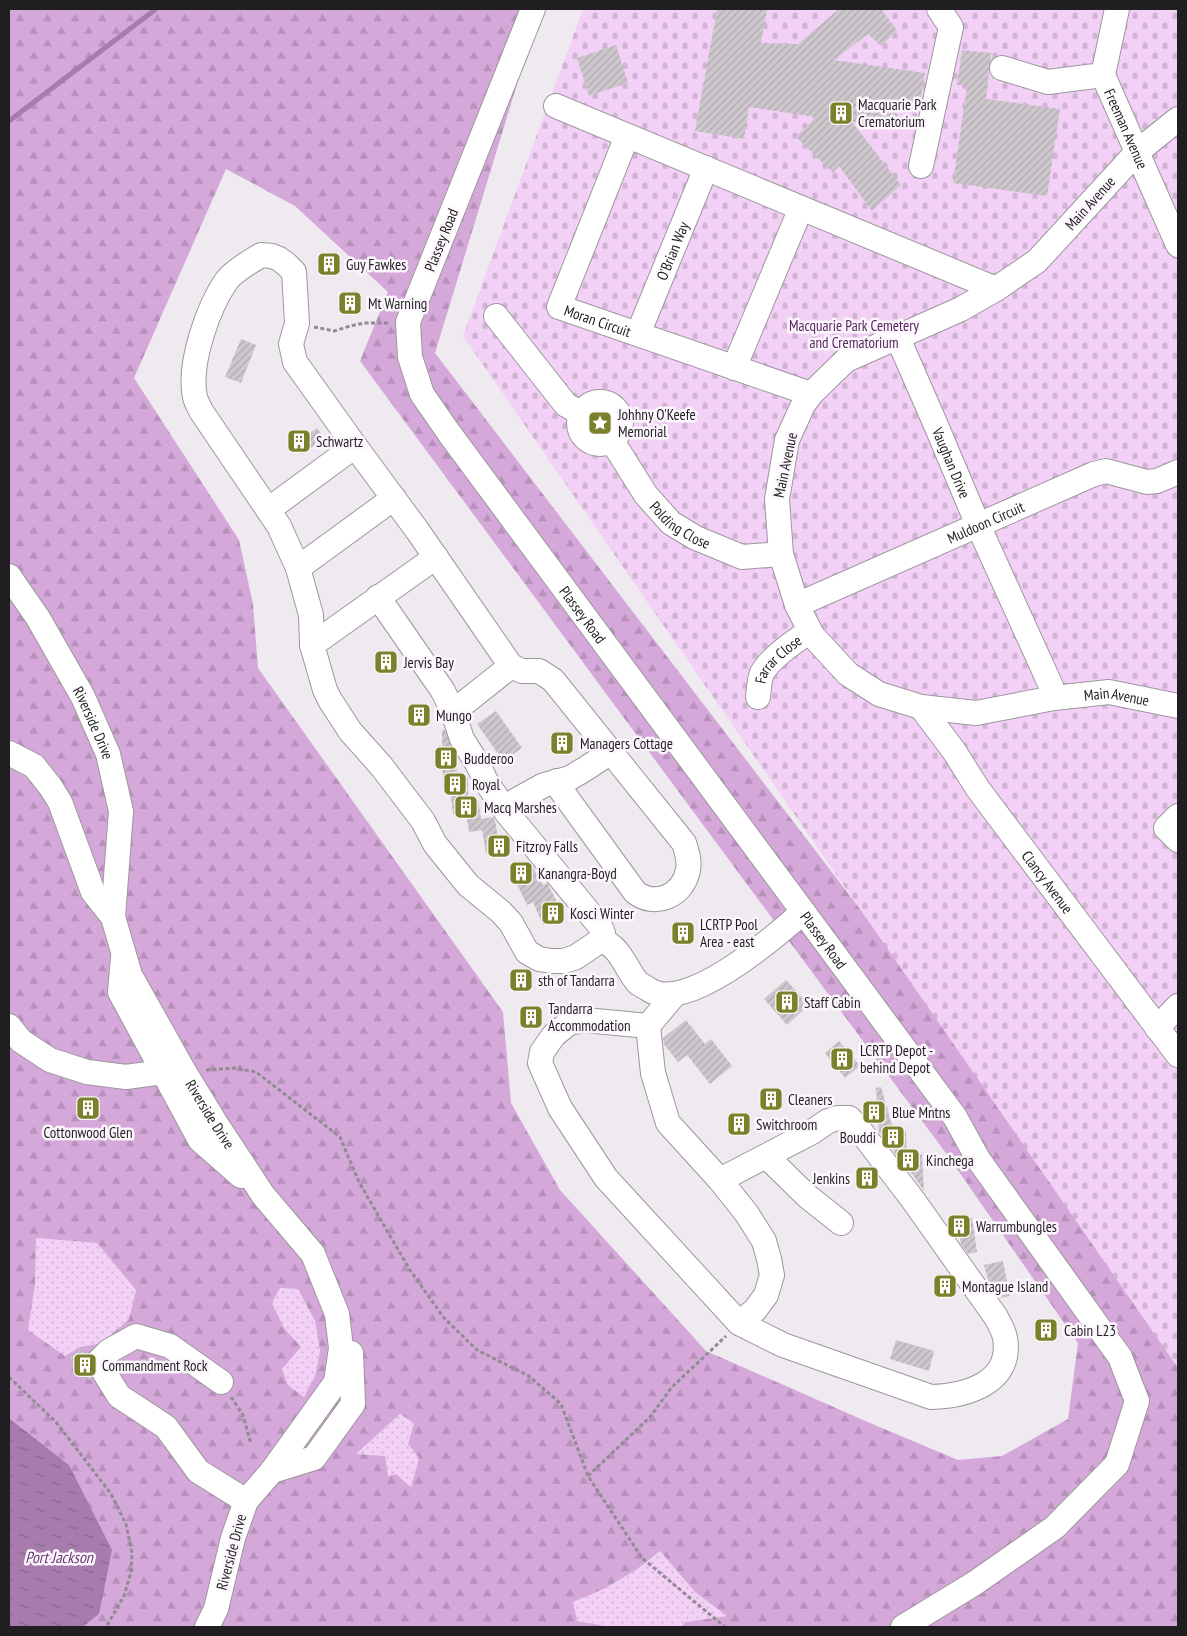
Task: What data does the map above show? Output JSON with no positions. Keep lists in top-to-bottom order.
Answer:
{
  "streets": {
    "street": [
      "Freeman Avenue",
      "Main Avenue",
      "Plassey Road",
      "O'Brian Way",
      "Moran Circuit",
      "Vaughan Drive",
      "Polding Close",
      "Muldoon Circuit",
      "Farrar Close",
      "Riverside Drive",
      "Clancy Avenue"
    ]
  },
  "crossings": [
    ["Freeman Avenue", "Main Avenue"],
    ["Main Avenue", "Moran Circuit"],
    ["Main Avenue", "Vaughan Drive"],
    ["Main Avenue", "Polding Close"],
    ["Main Avenue", "Muldoon Circuit"],
    ["Main Avenue", "Farrar Close"],
    ["Main Avenue", "Clancy Avenue"],
    ["O'Brian Way", "Moran Circuit"],
    ["Vaughan Drive", "Muldoon Circuit"]
  ],
  "water": ["Port Jackson"],
  "parks": ["Macquarie Park Cemetery and Crematorium"],
  "places": {
    "building": [
      "Macquarie Park Crematorium",
      "Guy Fawkes",
      "Mt Warning",
      "Schwartz",
      "Jervis Bay",
      "Mungo",
      "Managers Cottage",
      "Budderoo",
      "Royal",
      "Macq Marshes",
      "Fitzroy Falls",
      "Kanangra-Boyd",
      "Kosci Winter",
      "LCRTP Pool Area - east",
      "sth of Tandarra",
      "Staff Cabin",
      "Tandarra Accommodation",
      "LCRTP Depot - behind Depot",
      "Cleaners",
      "Cottonwood Glen",
      "Blue Mntns",
      "Switchroom",
      "Bouddi",
      "Kinchega",
      "Jenkins",
      "Warrumbungles",
      "Montague Island",
      "Cabin L23",
      "Commandment Rock"
    ],
    "place": ["Johhny O'Keefe Memorial"]
  }
}
